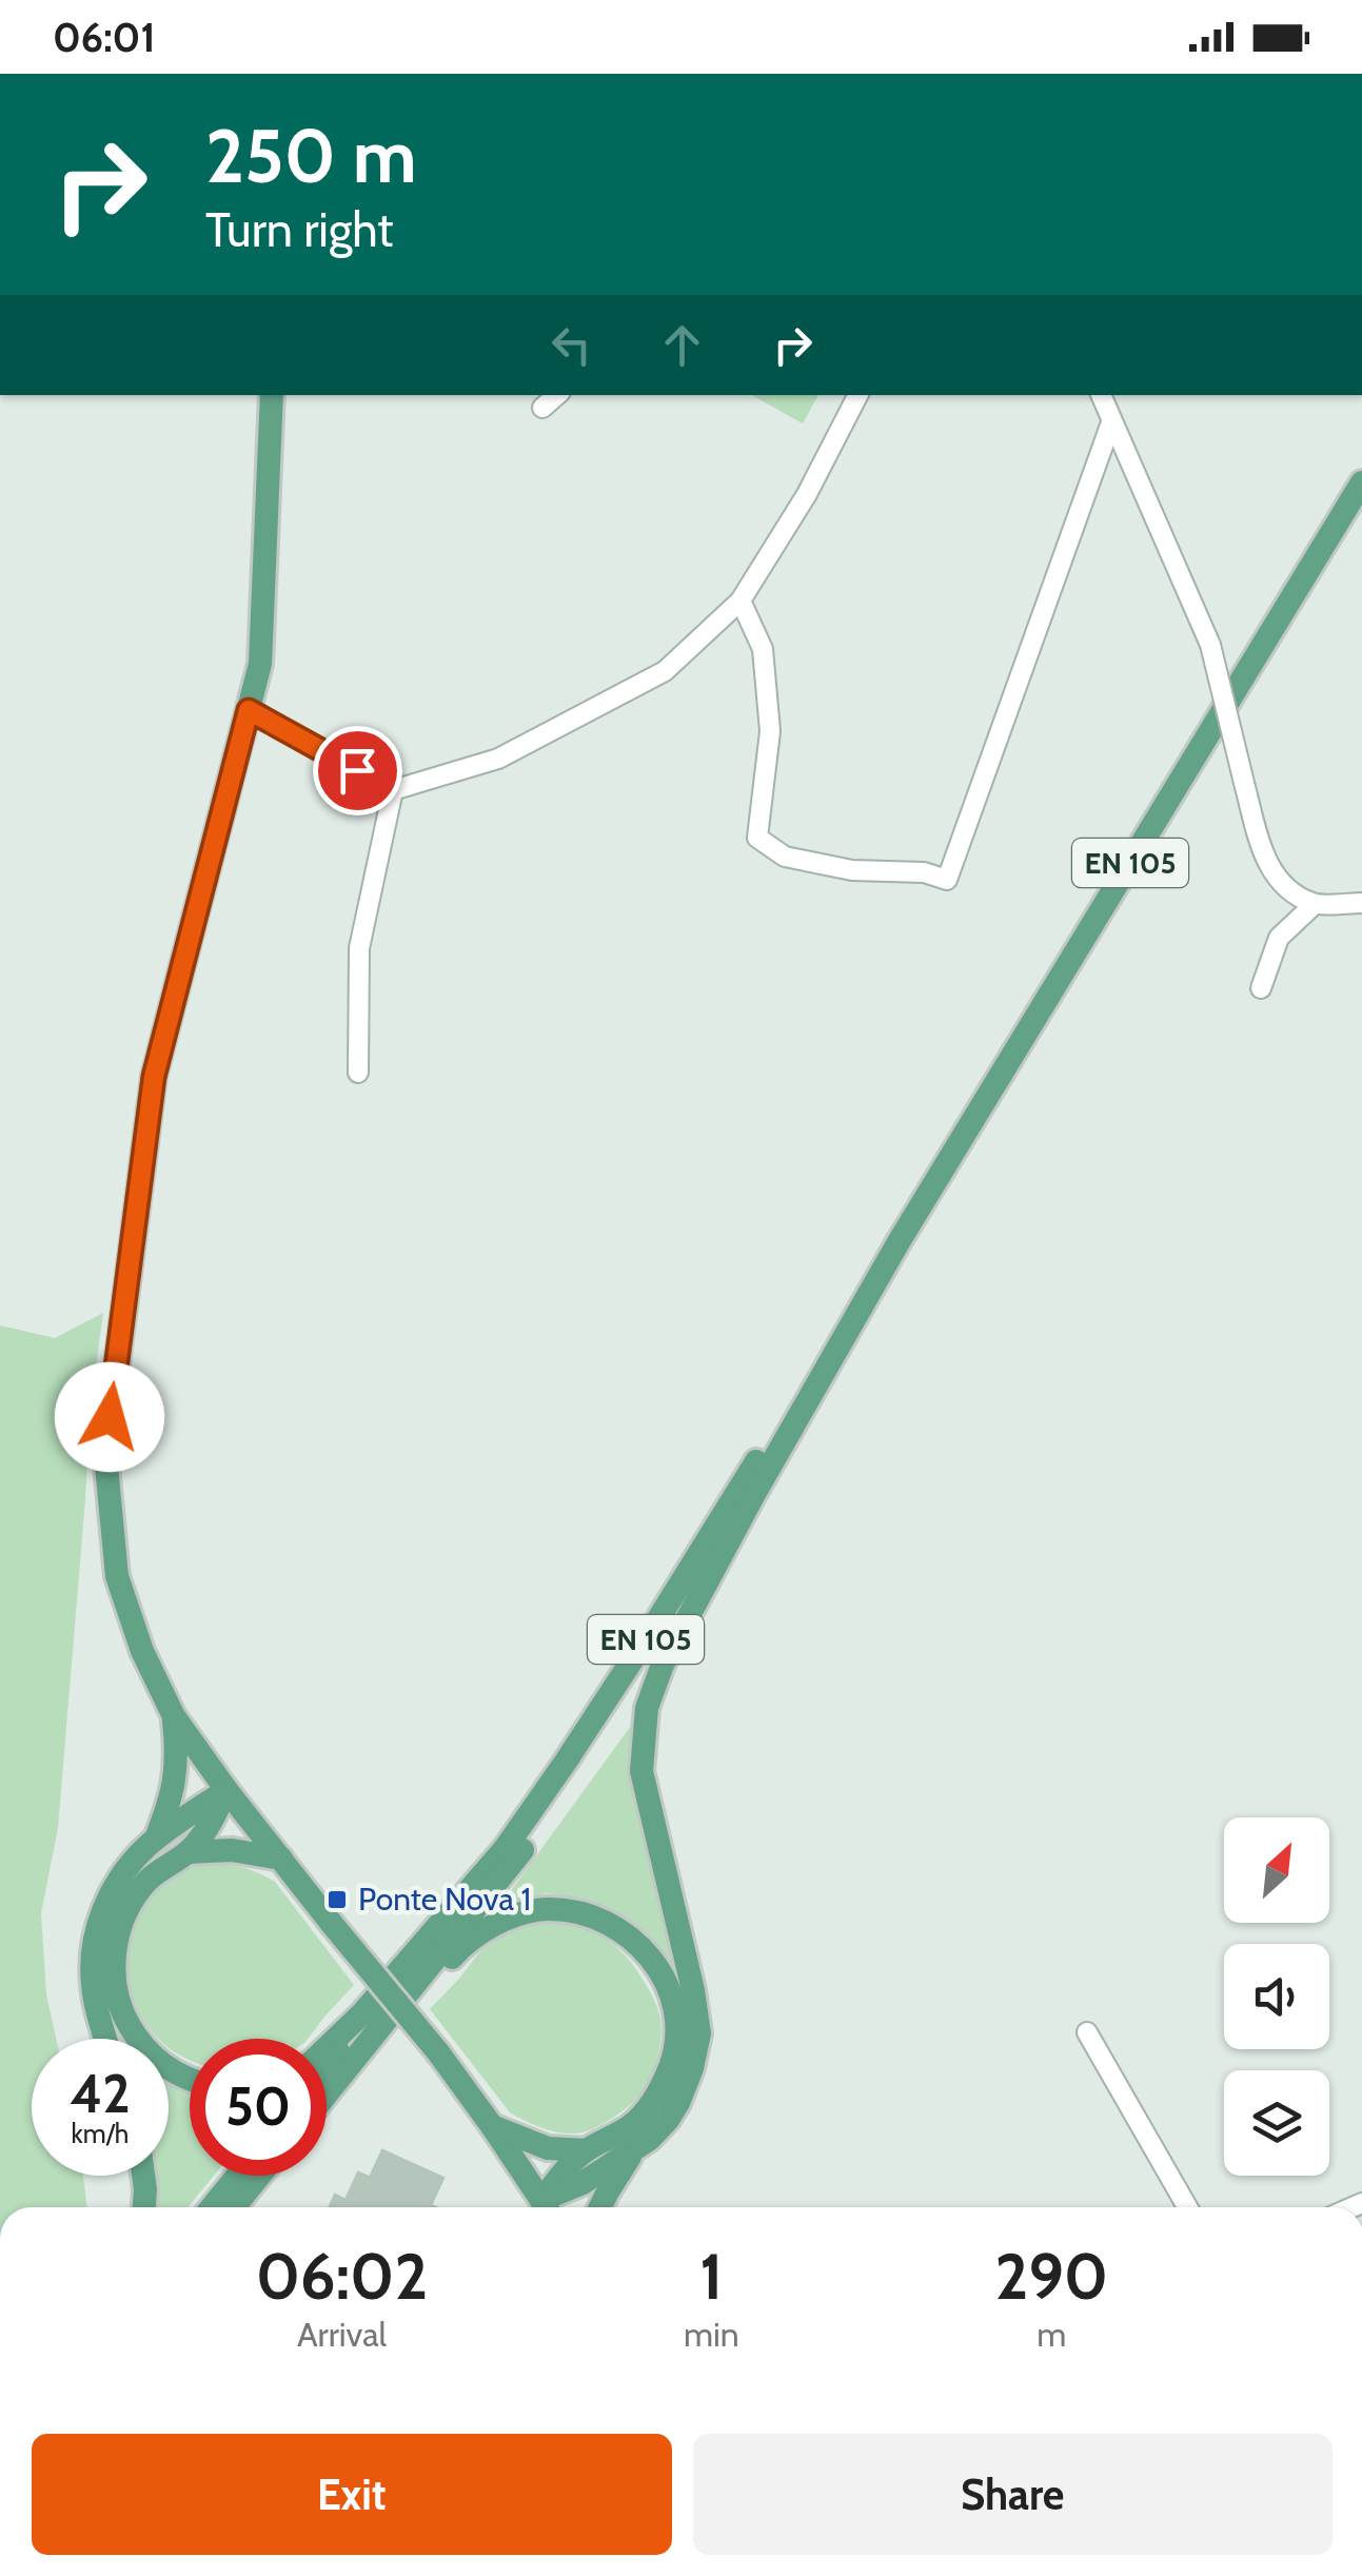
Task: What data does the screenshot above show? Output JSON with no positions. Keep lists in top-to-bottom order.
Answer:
{
  "streets": {
    "main road": ["EN 105"]
  },
  "places": {
    "transit": ["Ponte Nova 1"]
  },
  "north": "top right",
  "page": {
    "status": "06:01",
    "turn": ["250 m", "Turn right"],
    "speed": "42 km/h",
    "limit": "50",
    "eta": [
      "06:02",
      "Arrival",
      "1",
      "min",
      "290",
      "m"
    ],
    "buttons": ["Exit", "Share"]
  }
}
